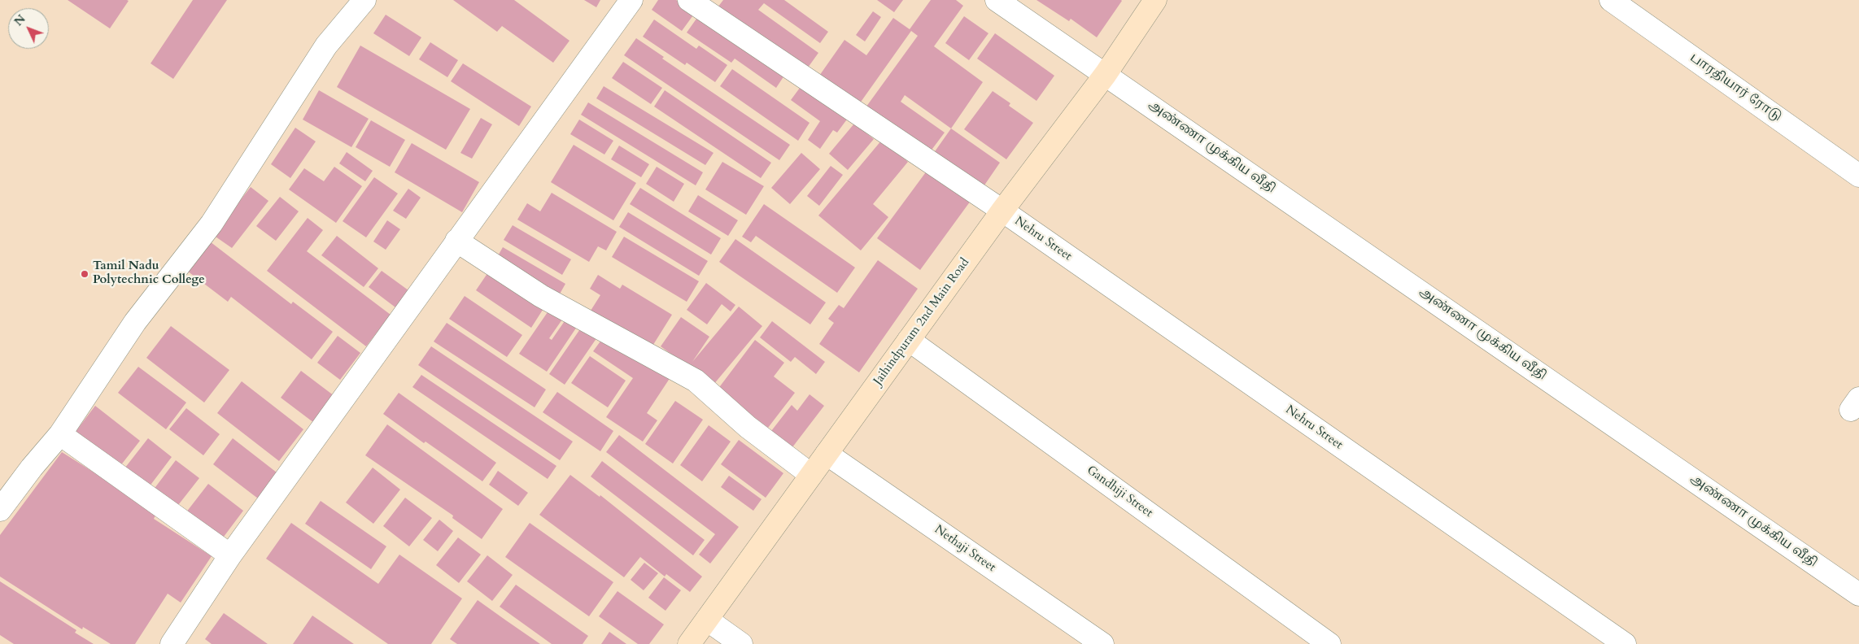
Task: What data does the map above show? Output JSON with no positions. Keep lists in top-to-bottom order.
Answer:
{
  "streets": {
    "street": [
      "பாரதியார் ரோடு",
      "அண்ணா முக்கிய வீதி",
      "Nehru Street",
      "Jaihindpuram 2nd Main Road",
      "Gandhiji Street",
      "Nethaji Street"
    ]
  },
  "crossings": [
    ["அண்ணா முக்கிய வீதி", "Jaihindpuram 2nd Main Road"],
    ["Nehru Street", "Jaihindpuram 2nd Main Road"],
    ["Jaihindpuram 2nd Main Road", "Gandhiji Street"],
    ["Jaihindpuram 2nd Main Road", "Nethaji Street"]
  ],
  "places": ["Tamil Nadu Polytechnic College"],
  "north": "top left"
}
